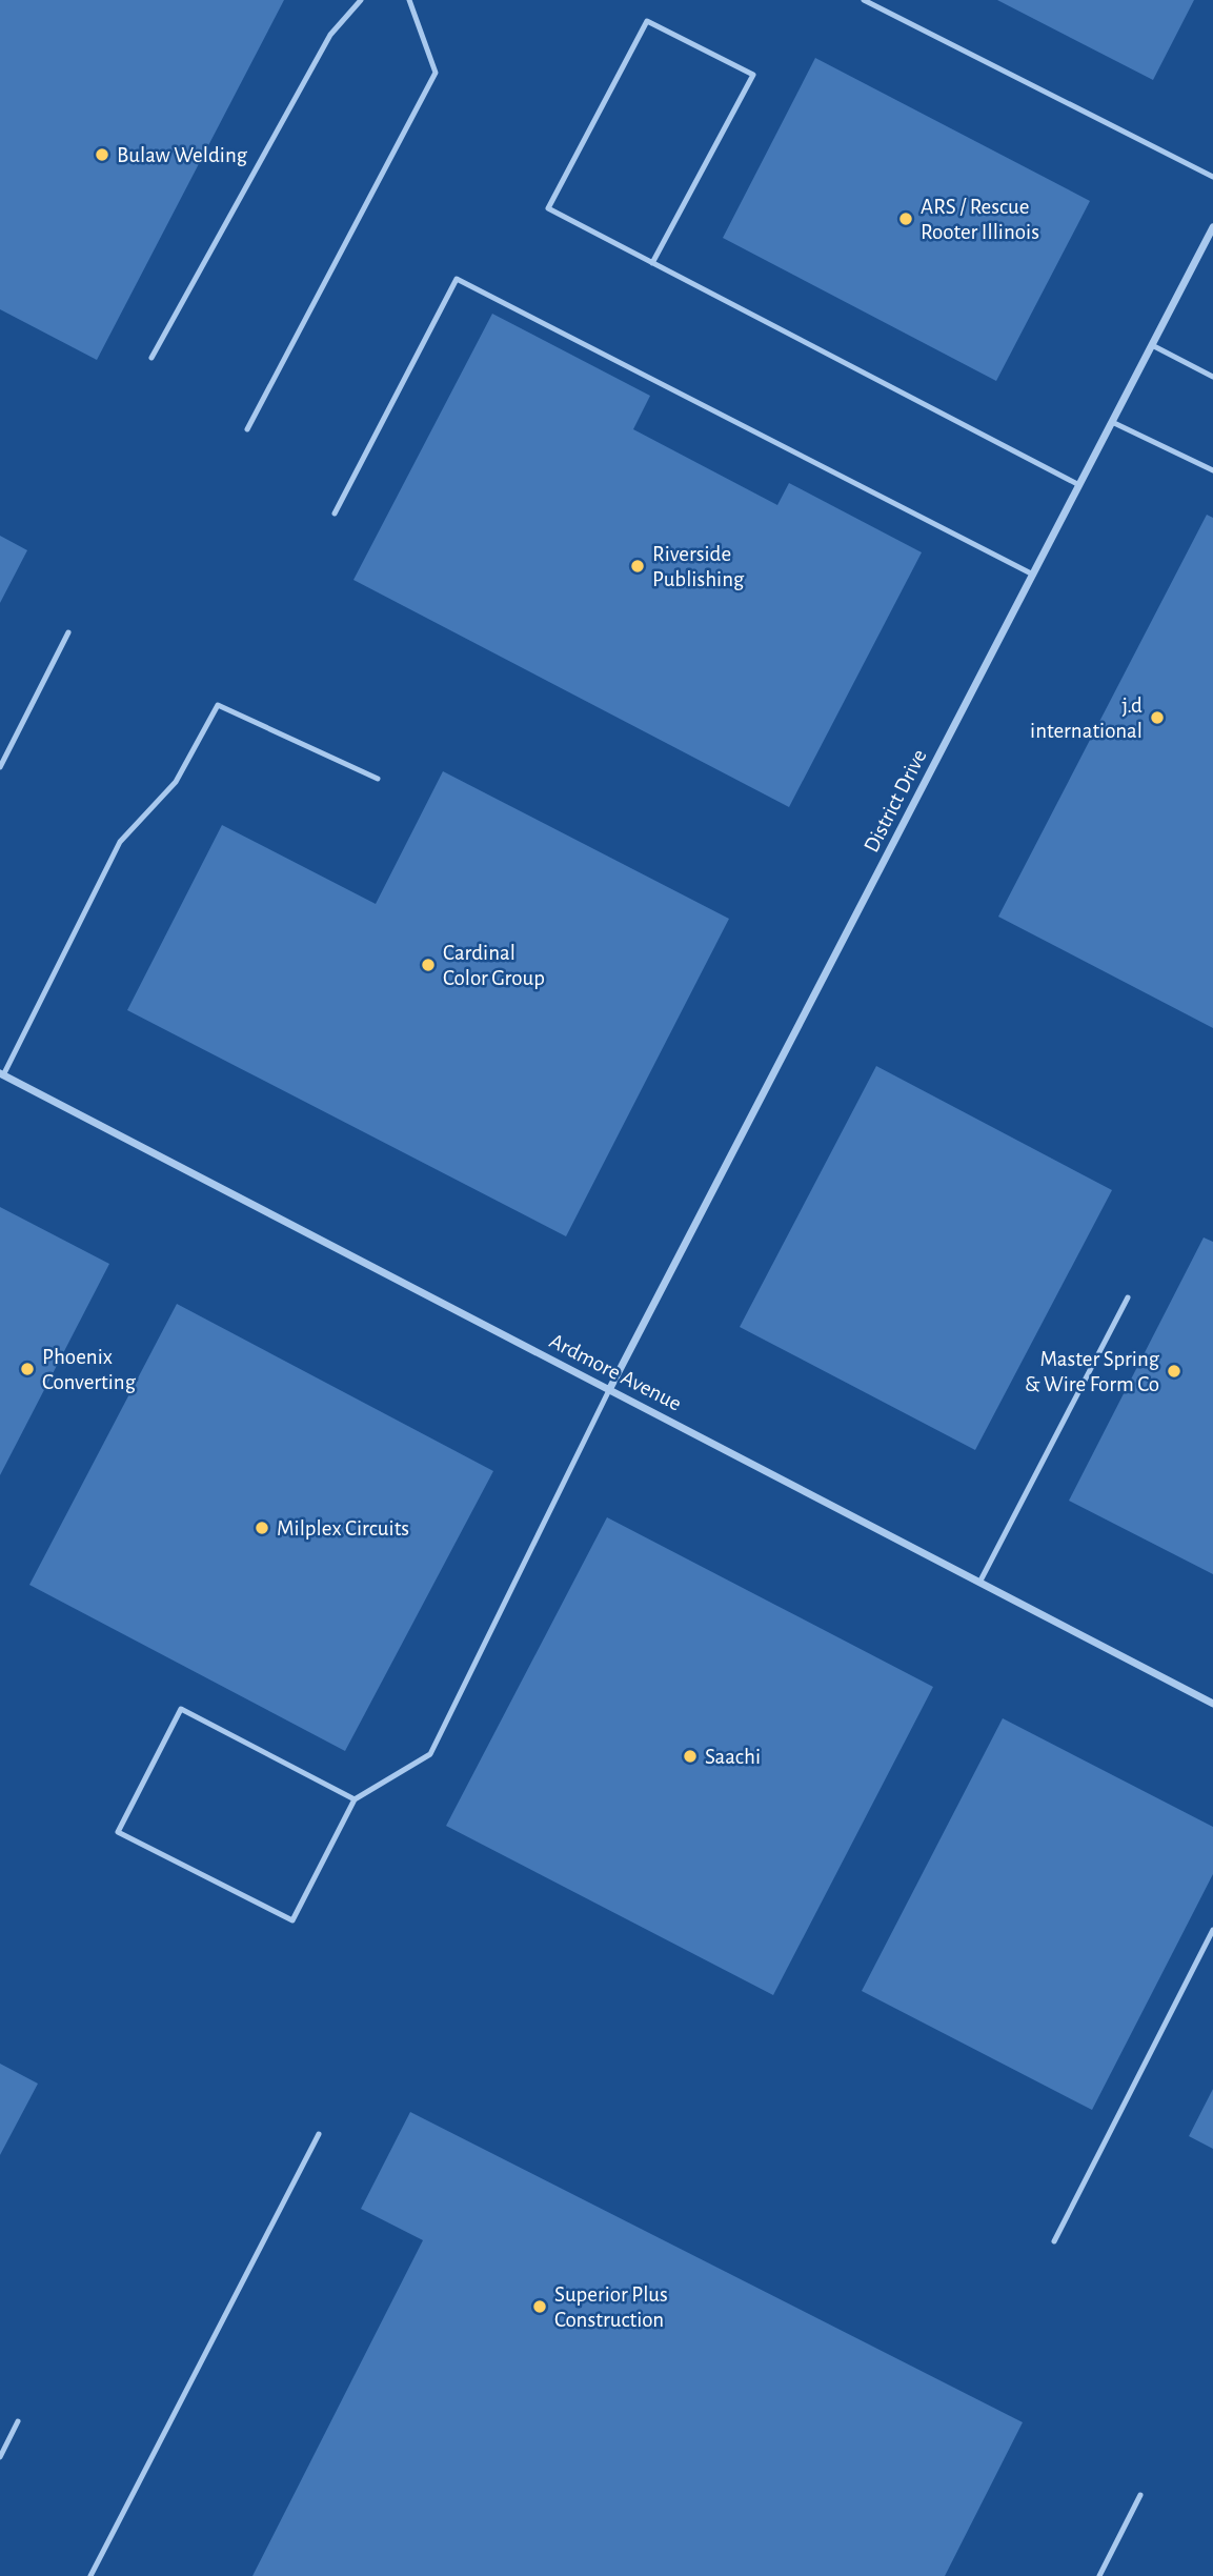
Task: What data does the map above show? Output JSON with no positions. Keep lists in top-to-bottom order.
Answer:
{
  "streets": {
    "street": ["District Drive", "Ardmore Avenue"]
  },
  "crossings": [
    ["District Drive", "Ardmore Avenue"]
  ],
  "places": [
    "Bulaw Welding",
    "ARS / Rescue Rooter Illinois",
    "Riverside Publishing",
    "j.d international",
    "Cardinal Color Group",
    "Phoenix Converting",
    "Master Spring & Wire Form Co",
    "Milplex Circuits",
    "Saachi",
    "Superior Plus Construction"
  ]
}
